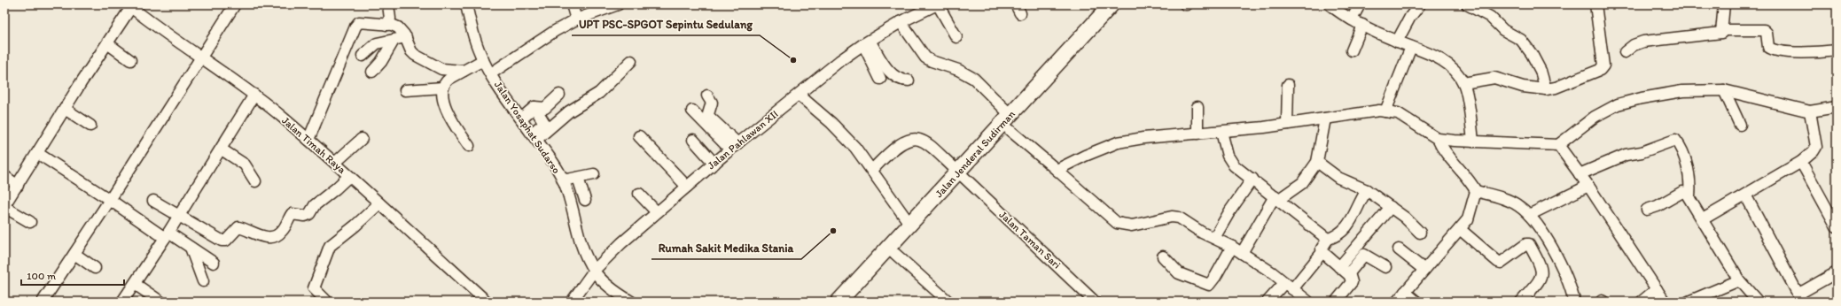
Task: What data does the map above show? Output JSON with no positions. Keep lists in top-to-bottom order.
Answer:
{
  "streets": {
    "highway": ["Jalan Jenderal Sudirman"],
    "street": [
      "Jalan Yosaphat Sudarso",
      "Jalan Pahlawan XII",
      "Jalan Timah Raya",
      "Jalan Taman Sari"
    ]
  },
  "crossings": [
    ["Jalan Yosaphat Sudarso", "Jalan Pahlawan XII"],
    ["Jalan Jenderal Sudirman", "Jalan Taman Sari"]
  ],
  "places": ["UPT PSC-SPGOT Sepintu Sedulang", "Rumah Sakit Medika Stania"],
  "scale_bar": "100 m"
}
